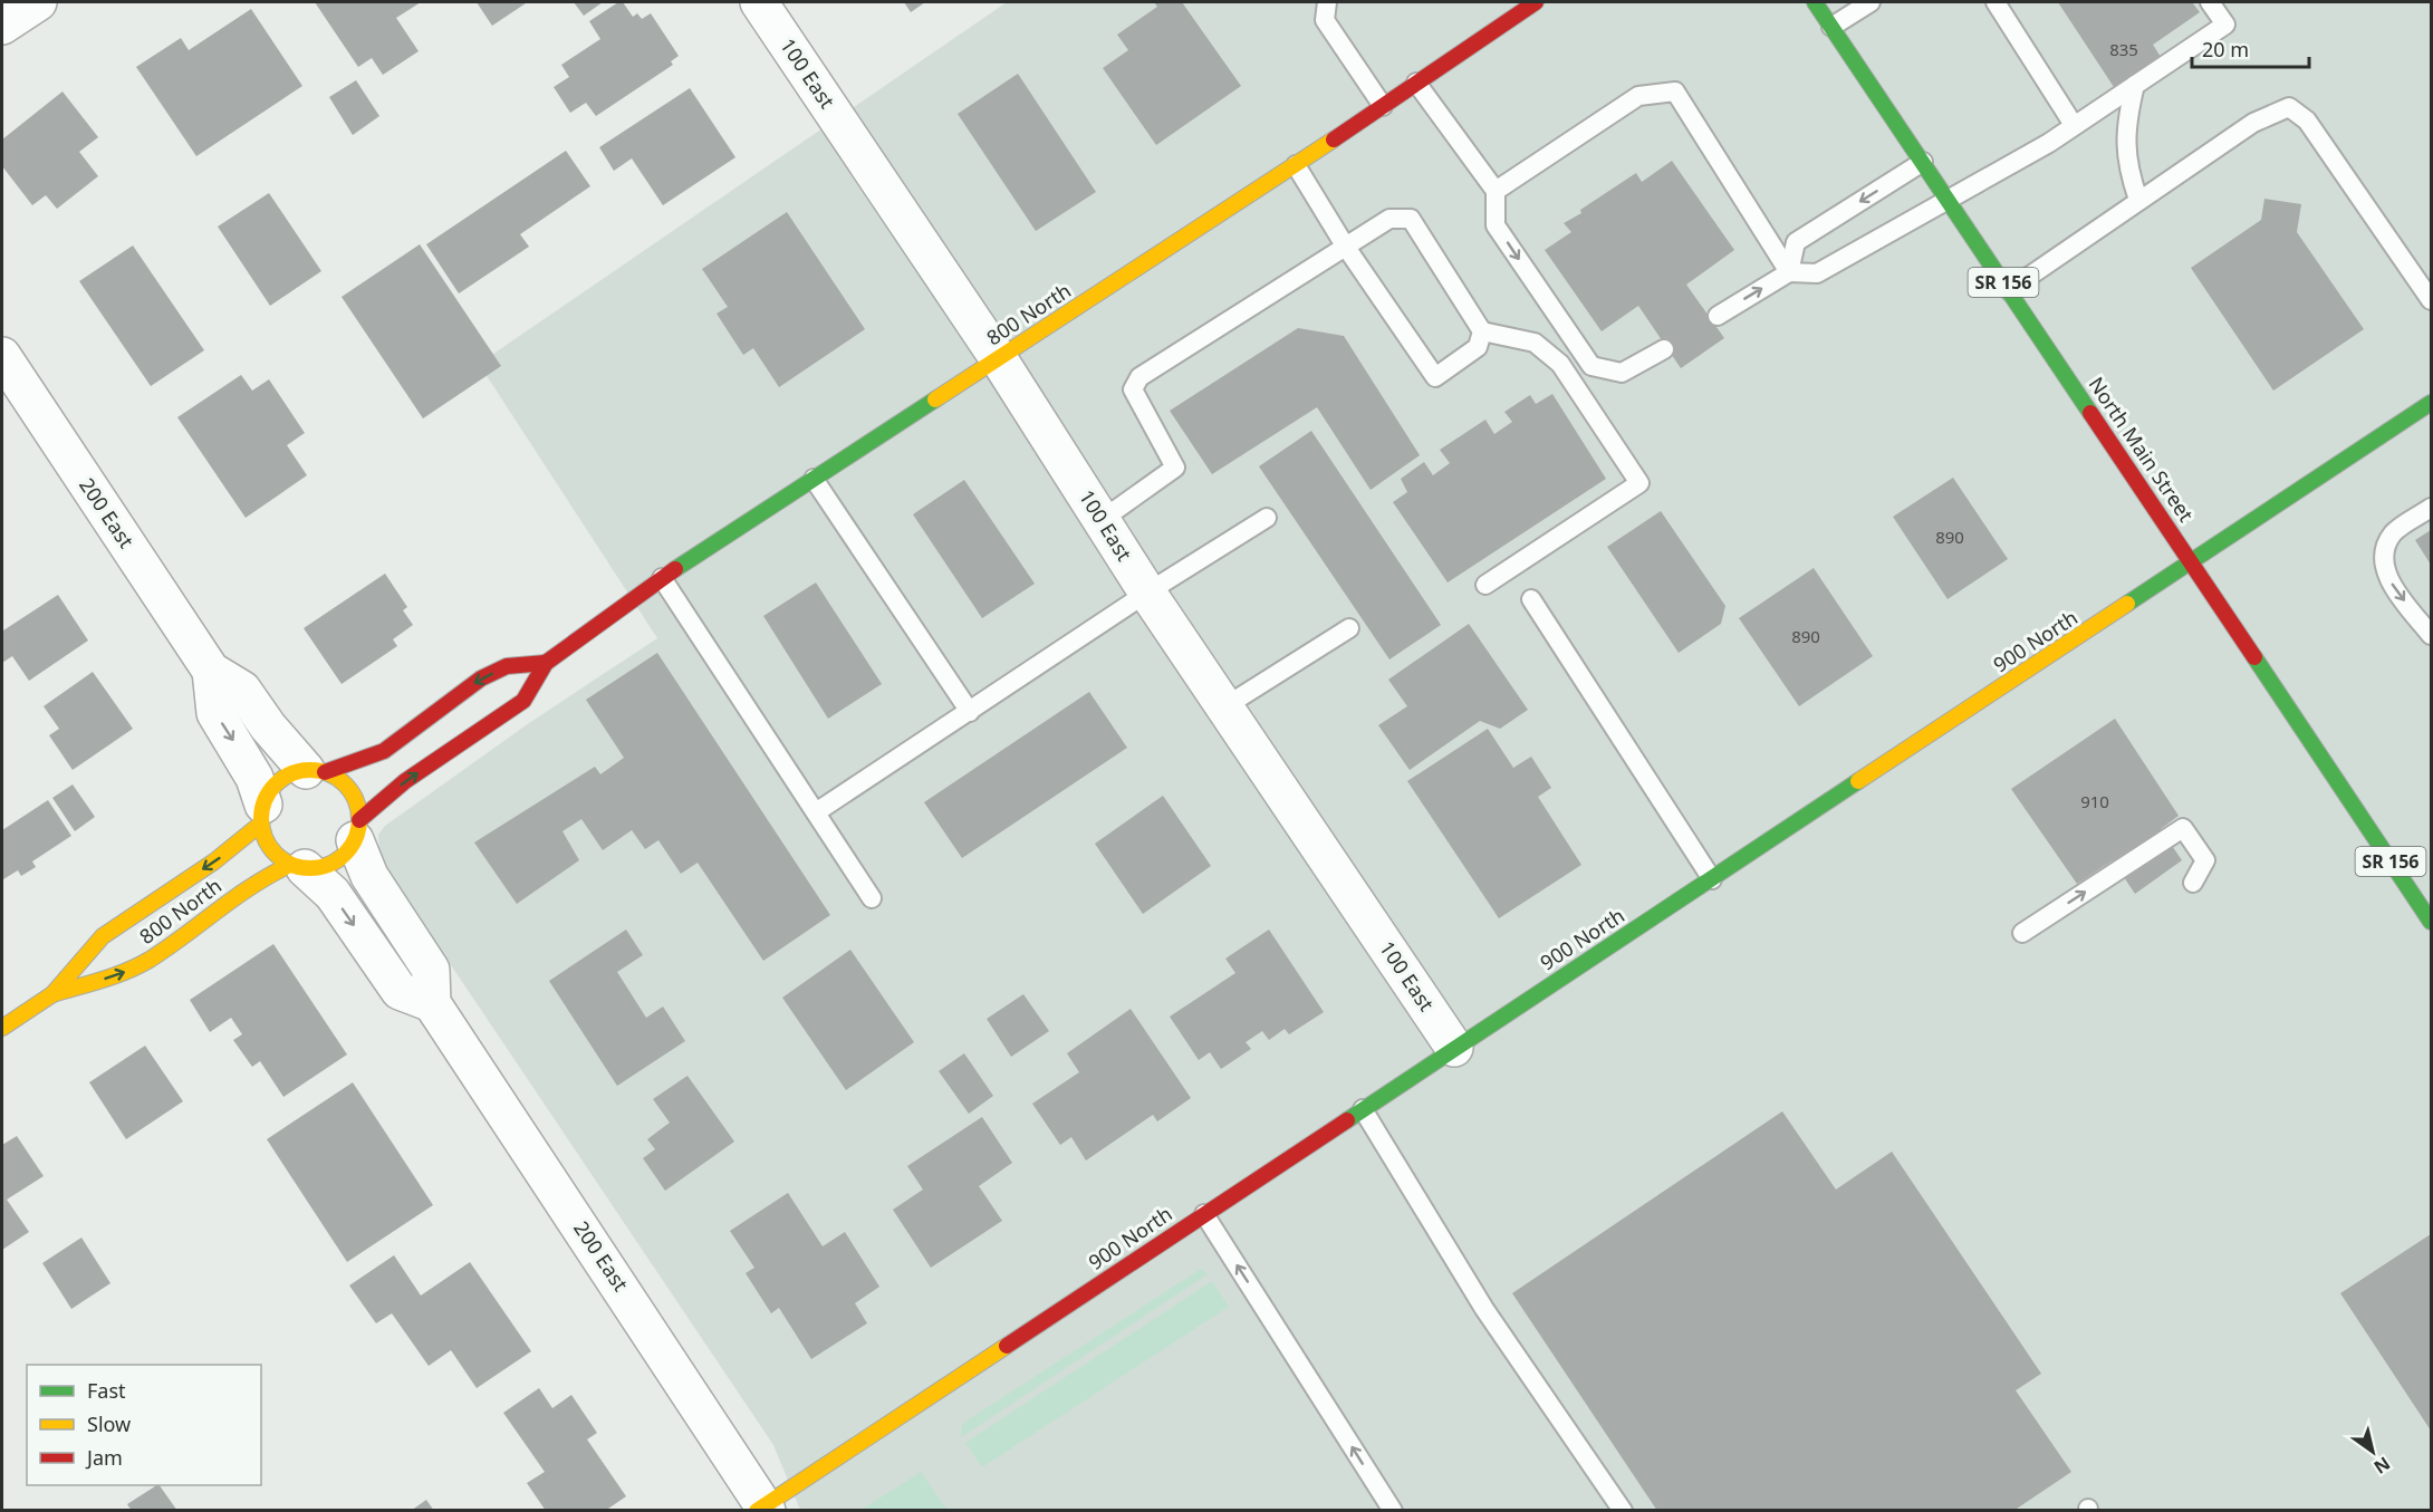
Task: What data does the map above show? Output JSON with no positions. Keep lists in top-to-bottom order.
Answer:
{
  "streets": {
    "street": [
      "100 East",
      "SR 156",
      "800 North",
      "North Main Street",
      "200 East",
      "900 North"
    ]
  },
  "crossings": [
    ["100 East", "800 North"],
    ["100 East", "900 North"],
    ["800 North", "200 East"],
    ["North Main Street", "900 North"],
    ["200 East", "900 North"]
  ],
  "house_numbers": [
    "835",
    "890",
    "890",
    "910"
  ],
  "legend": ["Fast", "Slow", "Jam"],
  "scale_bar": "20 m",
  "north": "bottom right"
}
